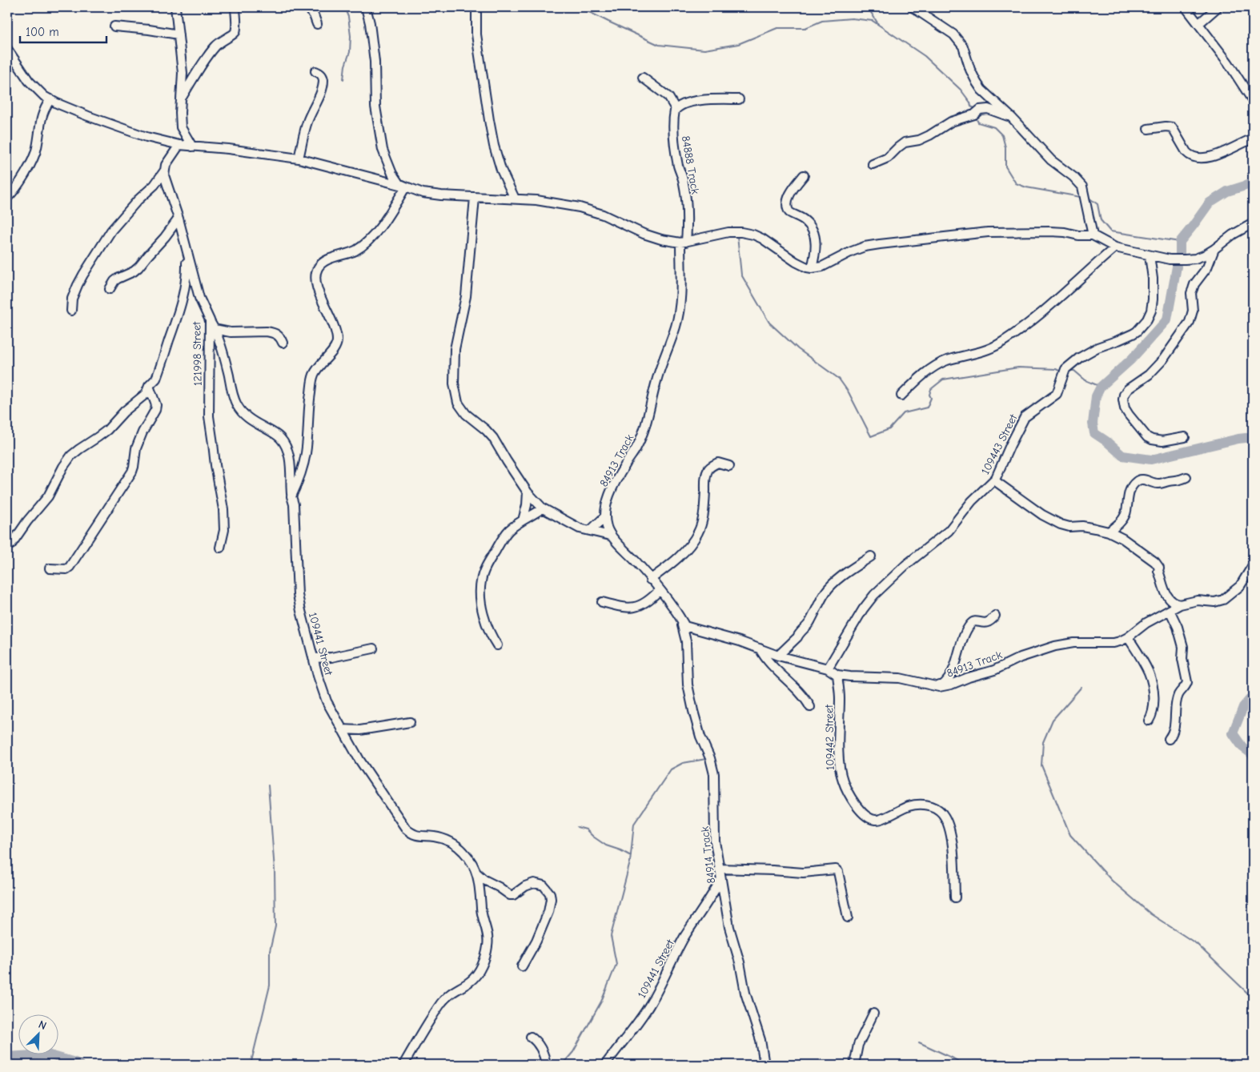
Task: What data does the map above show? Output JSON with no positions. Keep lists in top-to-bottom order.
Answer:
{
  "streets": {
    "street": [
      "84888 Track",
      "121998 Street",
      "109443 Street",
      "84913 Track",
      "109441 Street",
      "109442 Street",
      "84914 Track"
    ]
  },
  "crossings": [
    ["84888 Track", "84913 Track"],
    ["121998 Street", "109441 Street"],
    ["109443 Street", "84913 Track"],
    ["84913 Track", "109442 Street"],
    ["84913 Track", "84914 Track"],
    ["109441 Street", "84914 Track"]
  ],
  "scale_bar": "100 m",
  "north": "top right"
}
